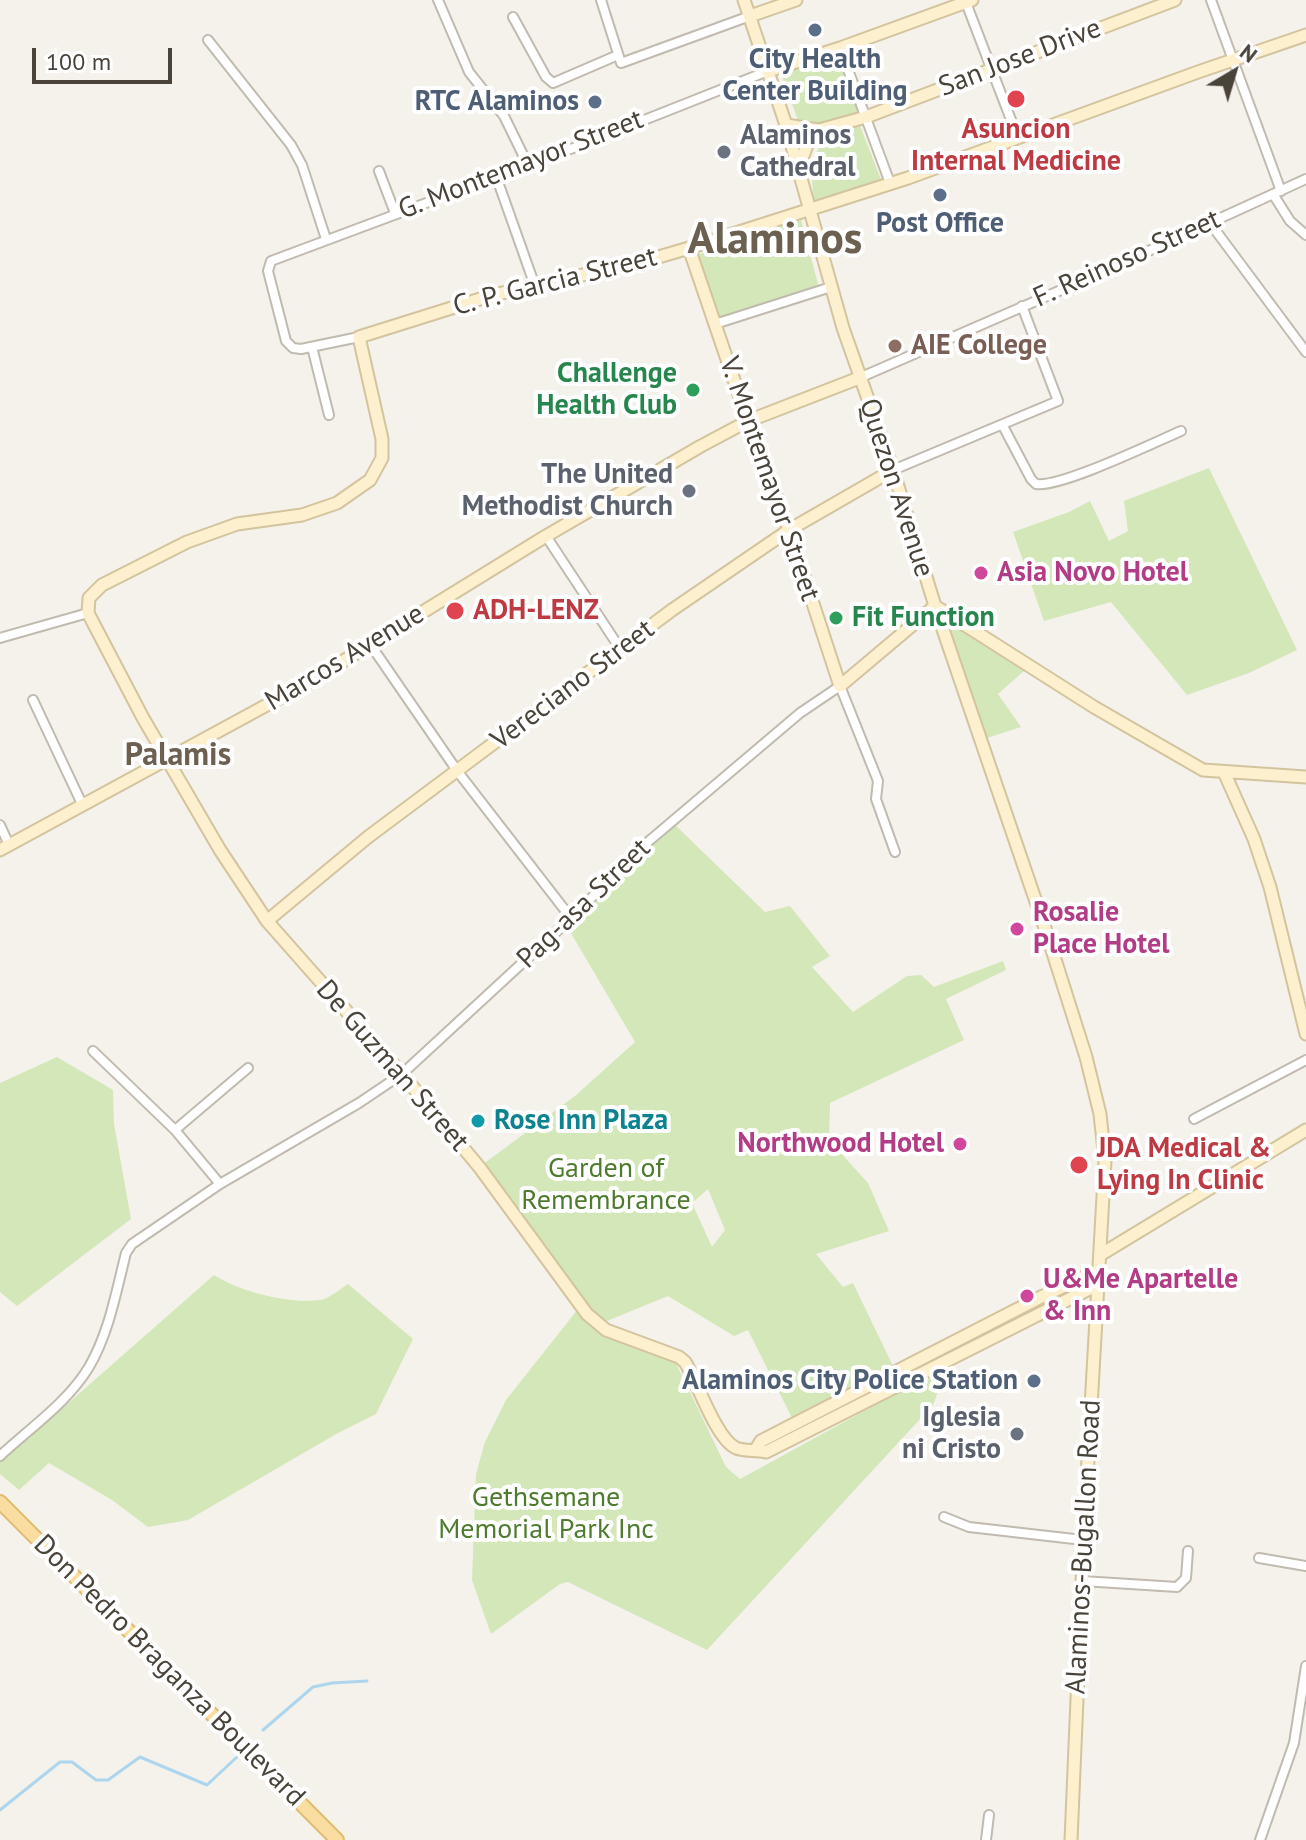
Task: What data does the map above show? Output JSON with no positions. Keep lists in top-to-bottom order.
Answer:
{
  "streets": {
    "main road": ["Don Pedro Braganza Boulevard"],
    "street": [
      "San Jose Drive",
      "G. Montemayor Street",
      "F. Reinoso Street",
      "C. P. Garcia Street",
      "V. Montemayor Street",
      "Quezon Avenue",
      "Marcos Avenue",
      "Vereciano Street",
      "Pag-asa Street",
      "De Guzman Street",
      "Alaminos-Bugallon Road"
    ]
  },
  "crossings": [
    ["San Jose Drive", "Quezon Avenue"],
    ["G. Montemayor Street", "C. P. Garcia Street"],
    ["G. Montemayor Street", "Quezon Avenue"],
    ["F. Reinoso Street", "Quezon Avenue"],
    ["F. Reinoso Street", "Marcos Avenue"],
    ["C. P. Garcia Street", "V. Montemayor Street"],
    ["C. P. Garcia Street", "Quezon Avenue"],
    ["V. Montemayor Street", "Marcos Avenue"],
    ["V. Montemayor Street", "Vereciano Street"],
    ["V. Montemayor Street", "Pag-asa Street"],
    ["Quezon Avenue", "Marcos Avenue"],
    ["Quezon Avenue", "Vereciano Street"],
    ["Quezon Avenue", "Pag-asa Street"],
    ["Quezon Avenue", "Alaminos-Bugallon Road"],
    ["Marcos Avenue", "De Guzman Street"],
    ["Vereciano Street", "De Guzman Street"],
    ["Pag-asa Street", "De Guzman Street"]
  ],
  "districts": ["Alaminos", "Palamis"],
  "parks": ["Garden of Remembrance", "Gethsemane Memorial Park Inc"],
  "places": [
    "City Health Center Building",
    "Asuncion Internal Medicine",
    "RTC Alaminos",
    "Alaminos Cathedral",
    "Post Office",
    "AIE College",
    "Challenge Health Club",
    "The United Methodist Church",
    "Asia Novo Hotel",
    "ADH-LENZ",
    "Fit Function",
    "Rosalie Place Hotel",
    "Rose Inn Plaza",
    "Northwood Hotel",
    "JDA Medical & Lying In Clinic",
    "U&Me Apartelle & Inn",
    "Alaminos City Police Station",
    "Iglesia ni Cristo"
  ],
  "scale_bar": "100 m",
  "north": "top right"
}
